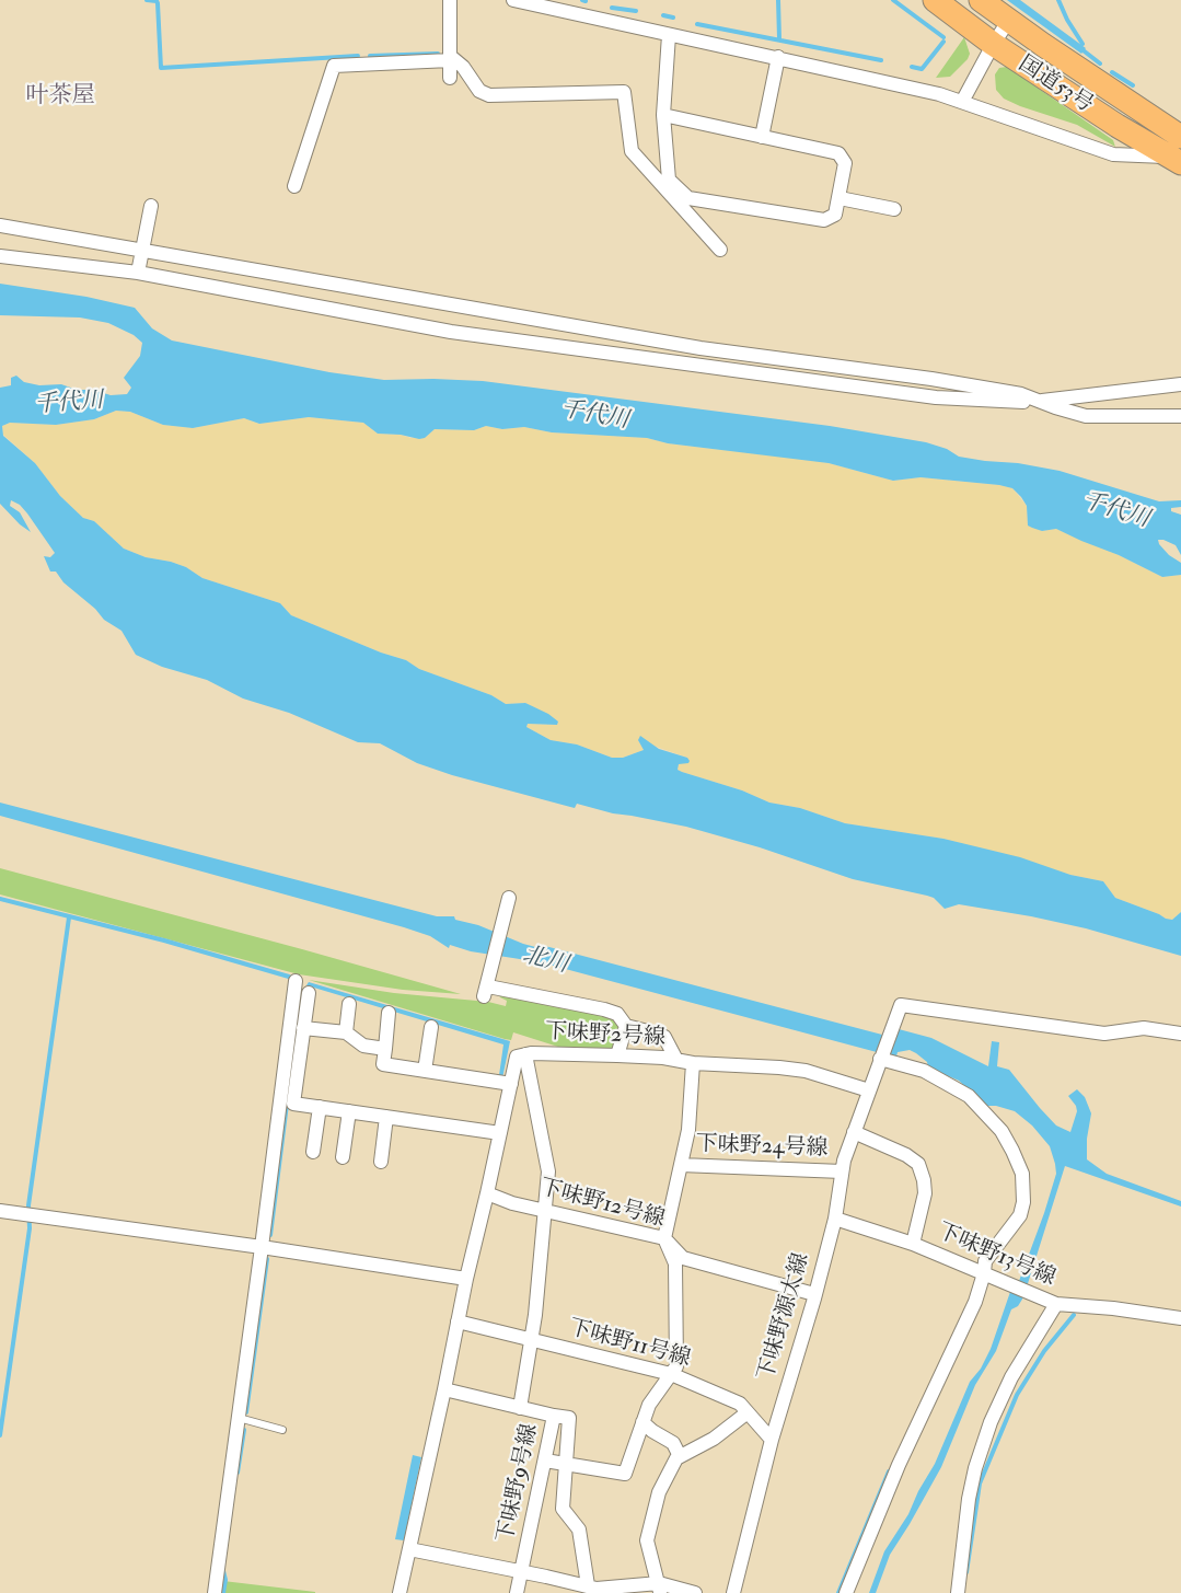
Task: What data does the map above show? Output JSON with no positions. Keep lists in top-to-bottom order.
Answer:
{
  "streets": {
    "highway": ["国道53号"],
    "street": [
      "下味野2号線",
      "下味野24号線",
      "下味野12号線",
      "下味野13号線",
      "下味野源太線",
      "下味野11号線",
      "下味野9号線"
    ]
  },
  "crossings": [
    ["下味野2号線", "下味野24号線"],
    ["下味野2号線", "下味野12号線"],
    ["下味野2号線", "下味野11号線"],
    ["下味野2号線", "下味野9号線"],
    ["下味野24号線", "下味野源太線"],
    ["下味野12号線", "下味野源太線"],
    ["下味野13号線", "下味野源太線"],
    ["下味野源太線", "下味野11号線"]
  ],
  "districts": ["叶茶屋"],
  "water": ["千代川", "北川"]
}
